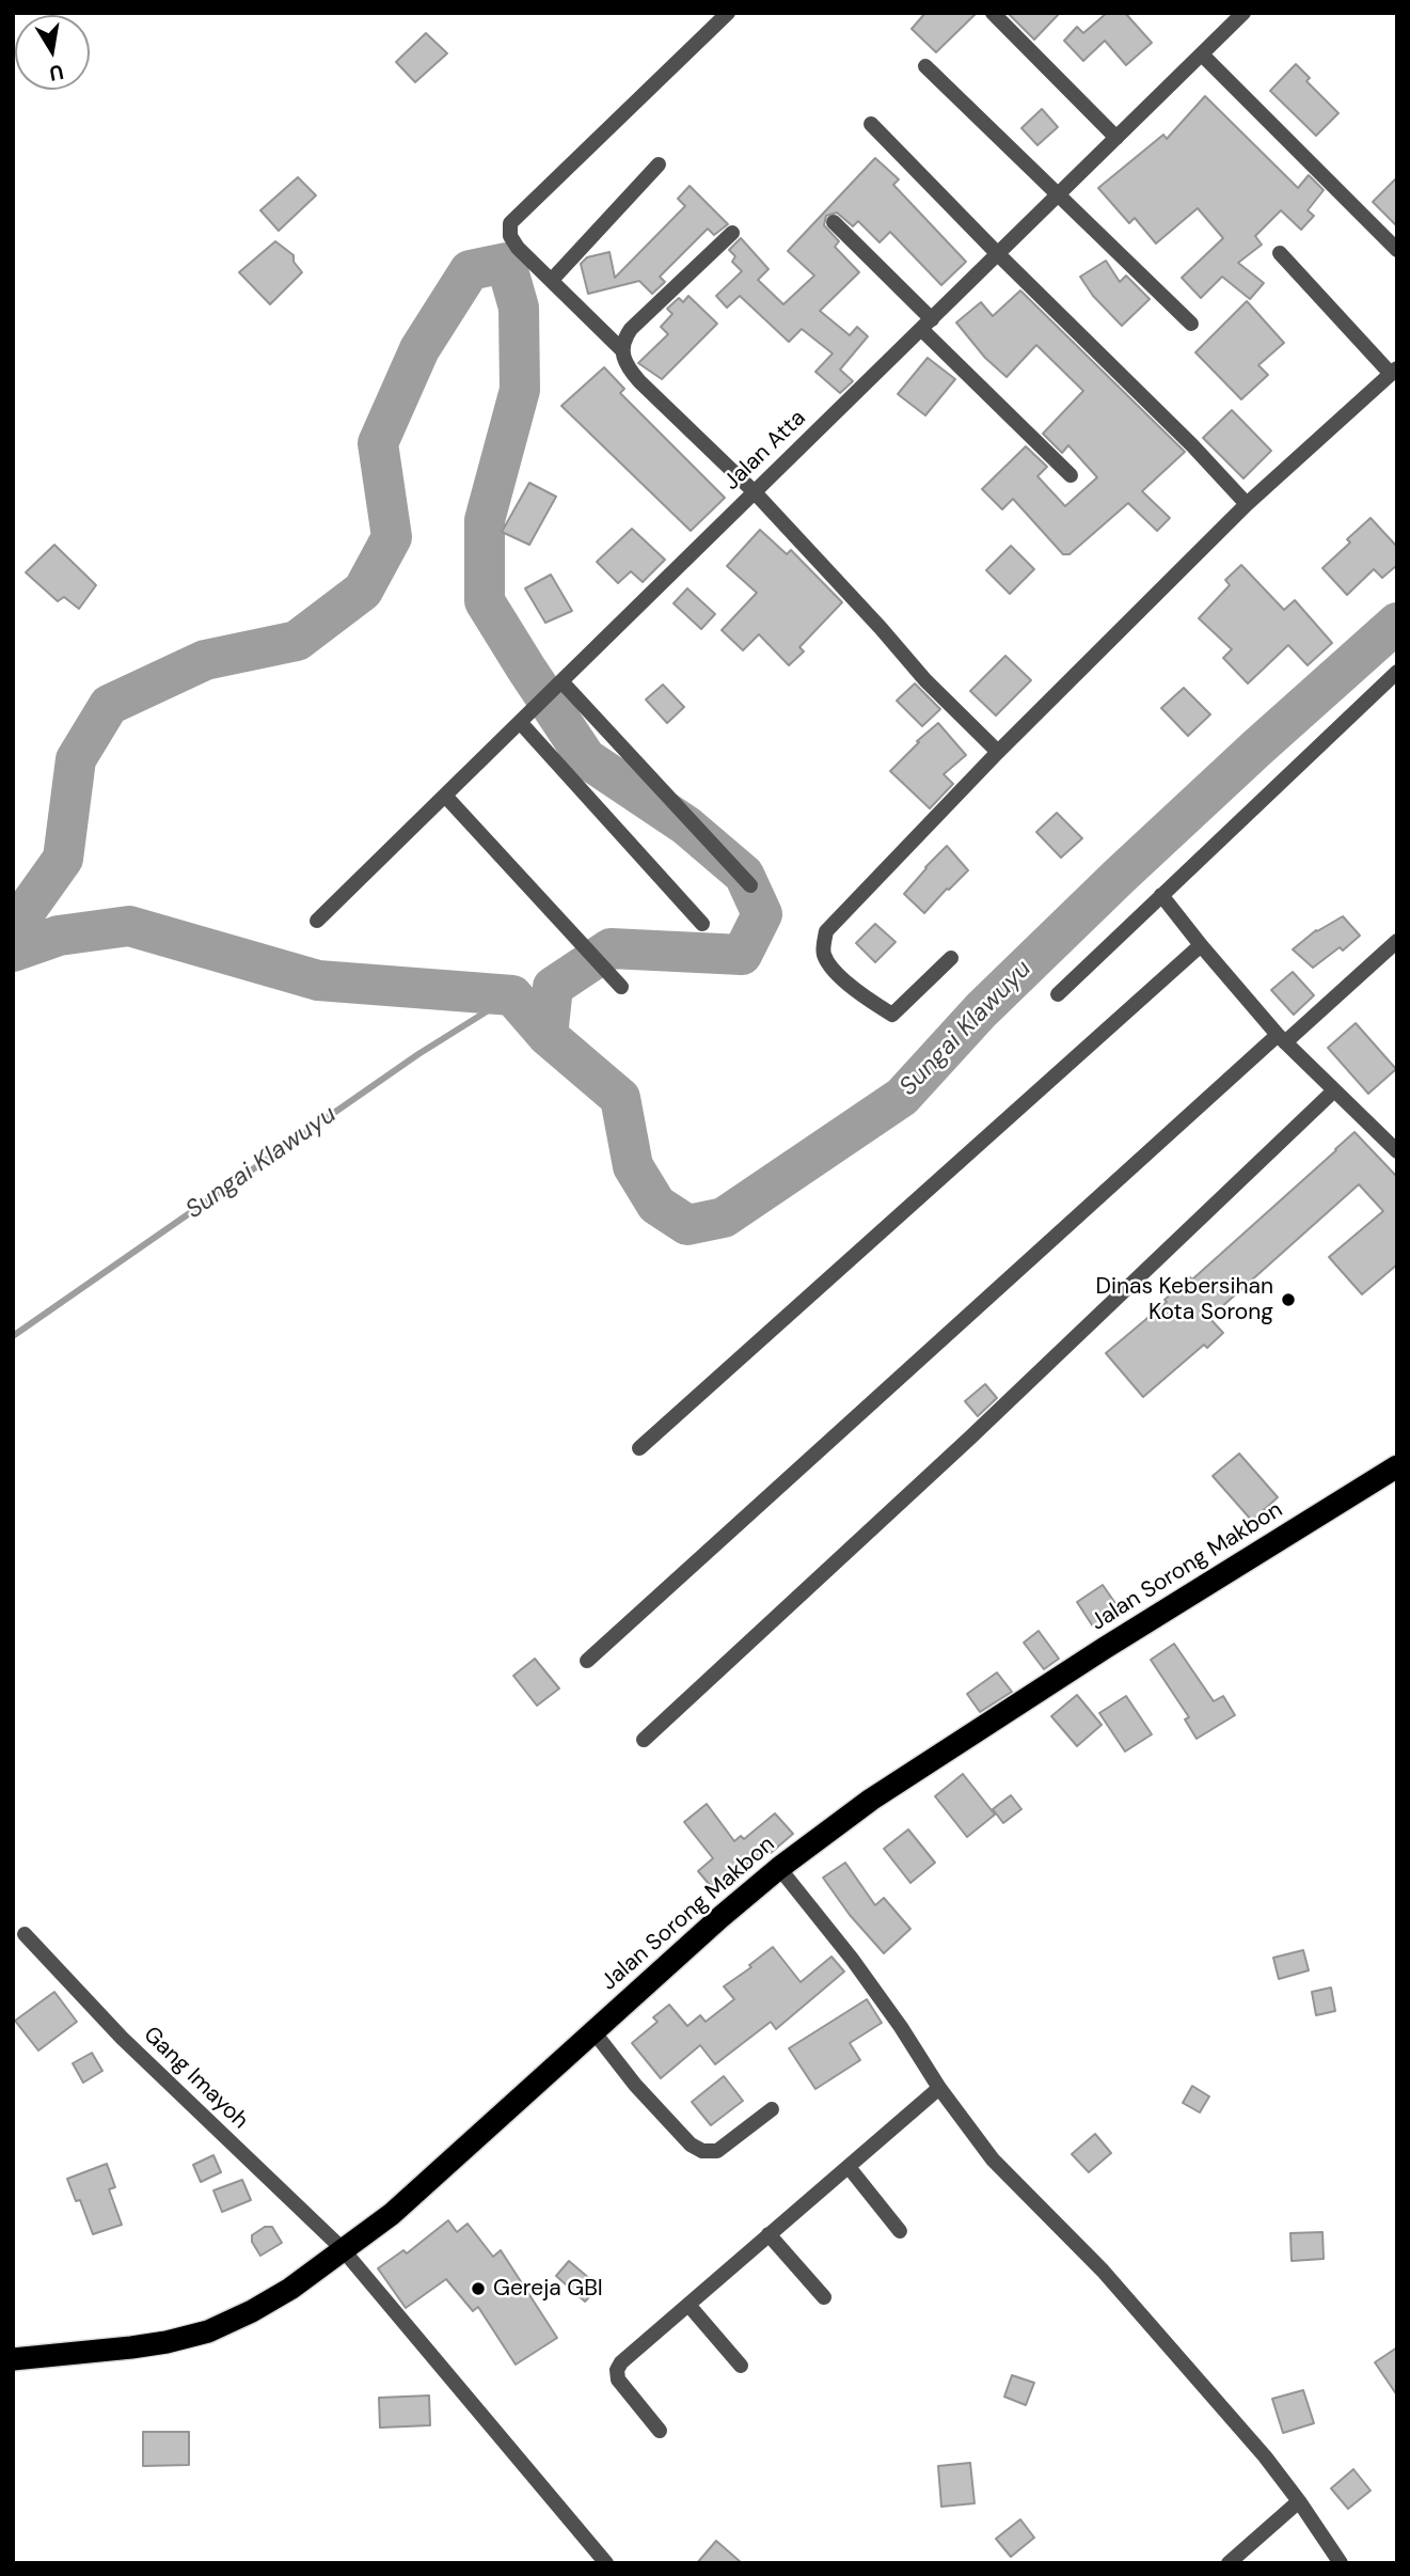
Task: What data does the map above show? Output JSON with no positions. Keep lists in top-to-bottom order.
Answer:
{
  "streets": {
    "highway": ["Jalan Sorong Makbon"],
    "street": ["Jalan Atta", "Gang Imayoh"]
  },
  "crossings": [
    ["Jalan Sorong Makbon", "Gang Imayoh"]
  ],
  "water": ["Sungai Klawuyu"],
  "places": ["Dinas Kebersihan Kota Sorong", "Gereja GBI"],
  "north": "bottom"
}
